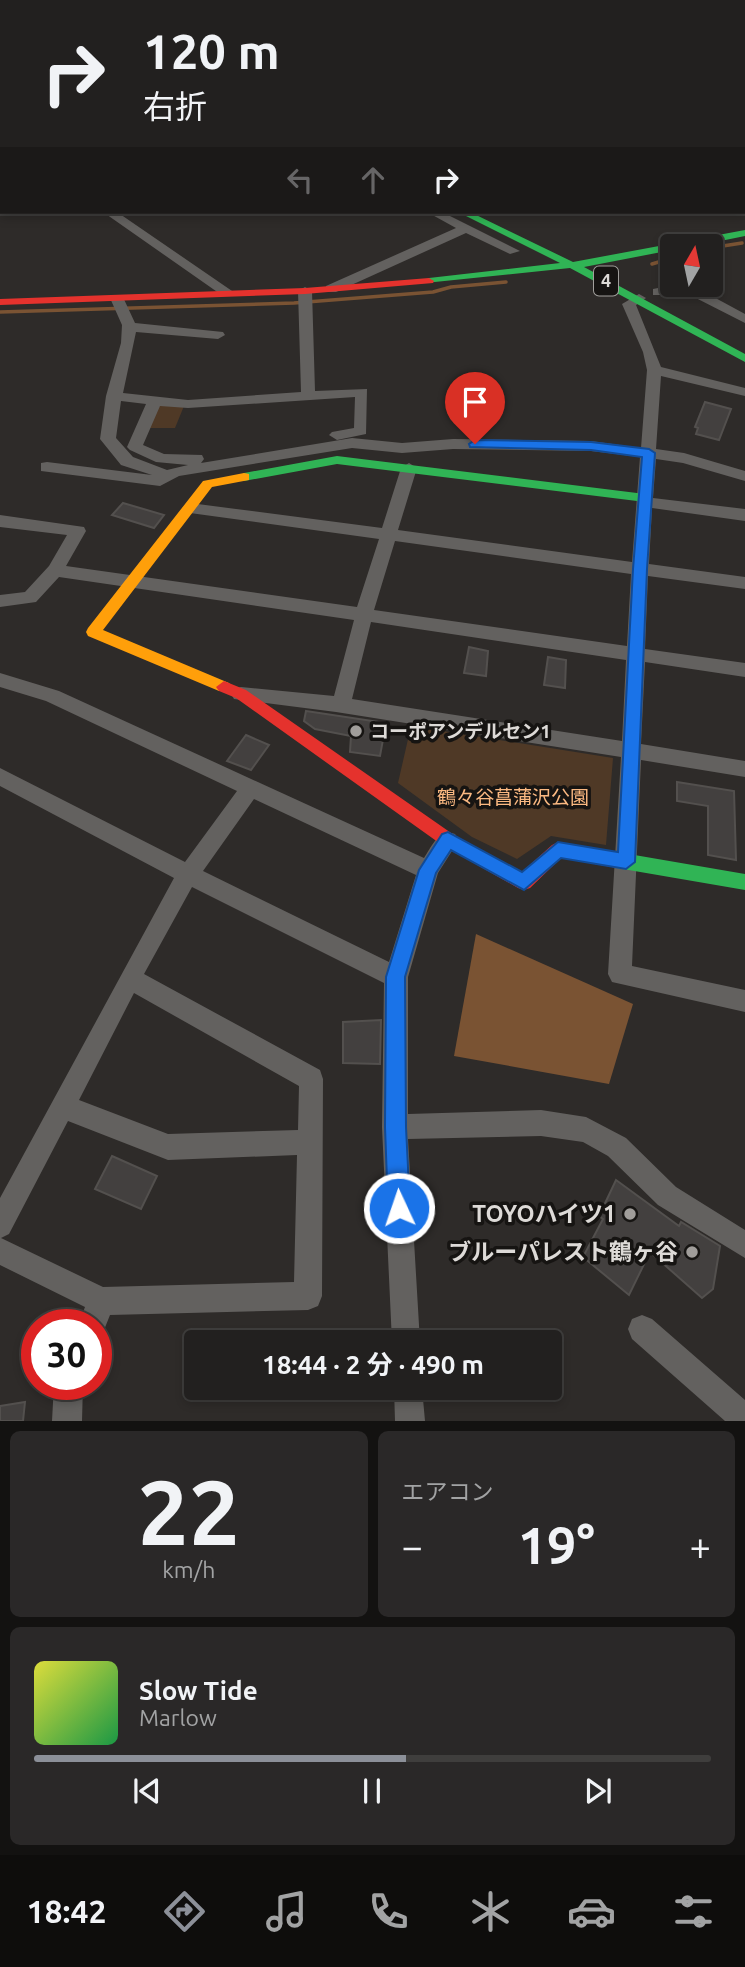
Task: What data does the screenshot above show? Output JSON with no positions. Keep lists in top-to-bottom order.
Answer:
{
  "streets": {
    "main road": ["4"]
  },
  "parks": ["鶴々谷菖蒲沢公園"],
  "places": ["コーポアンデルセン1", "TOYOハイツ1", "ブルーパレスト鶴ヶ谷"],
  "north": "top",
  "page": {
    "turn": ["120 m", "右折"],
    "limit": "30",
    "trip": "18:44 · 2 分 · 490 m",
    "tile": [
      ["22", "km/h"],
      "エアコン"
    ],
    "heat": ["−", "19°", "+"],
    "song": ["Slow Tide", "Marlow"],
    "tabs": "18:42"
  }
}
